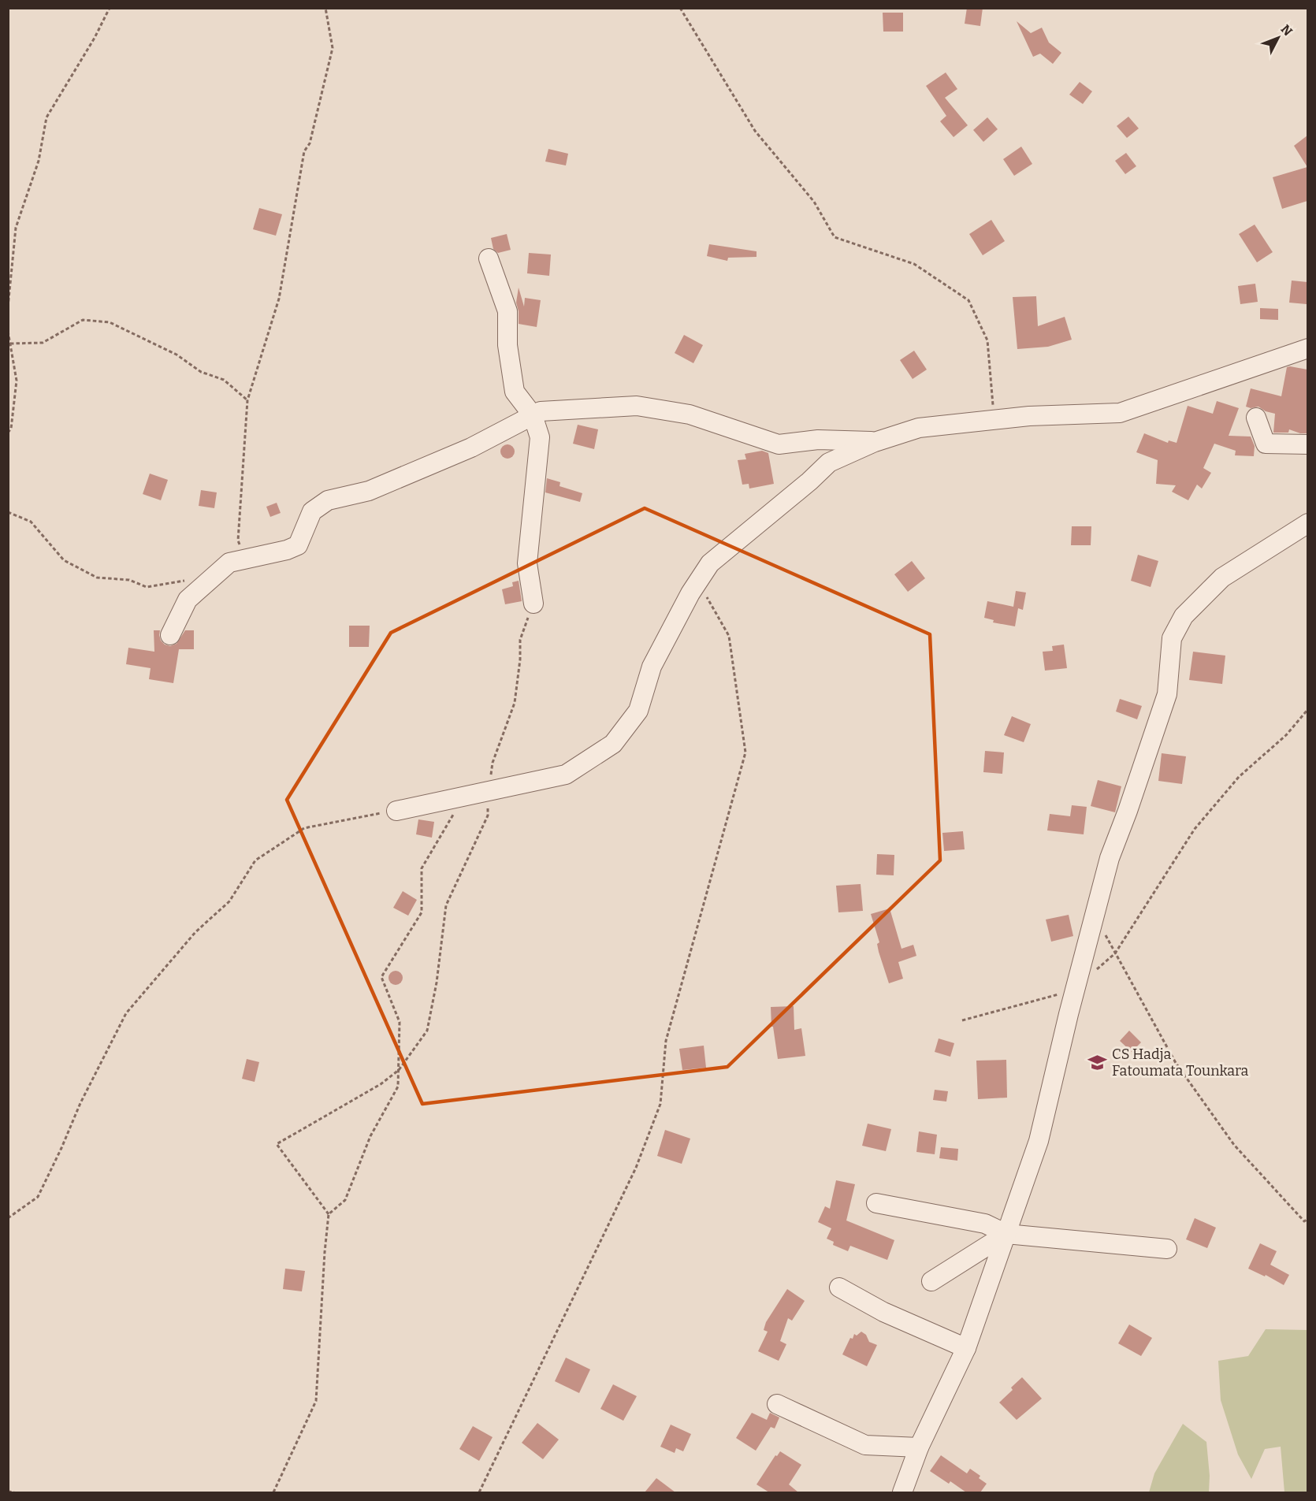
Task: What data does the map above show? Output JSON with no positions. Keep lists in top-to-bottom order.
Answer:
{
  "places": {
    "school or university": ["CS Hadja Fatoumata Tounkara"]
  },
  "north": "top right"
}
